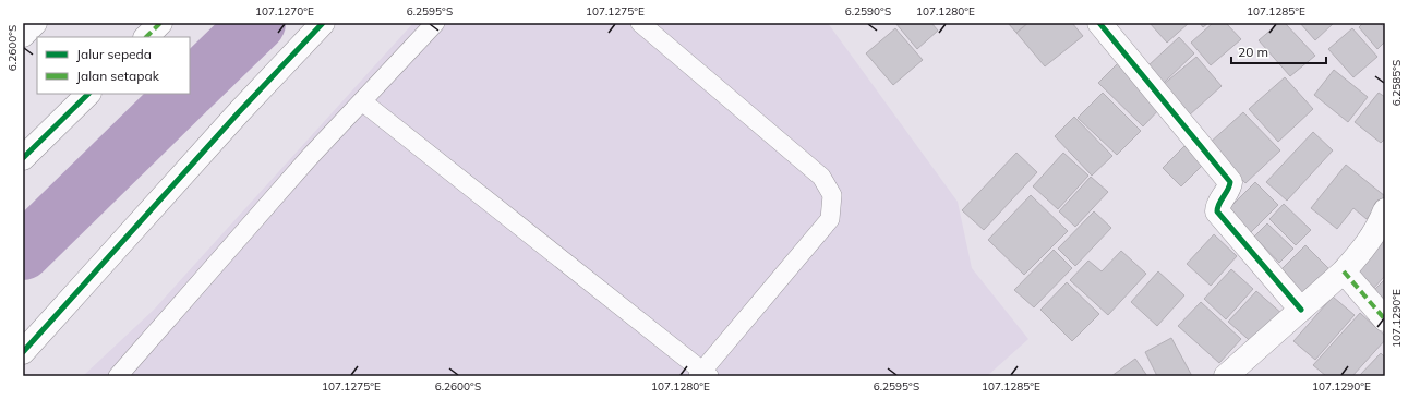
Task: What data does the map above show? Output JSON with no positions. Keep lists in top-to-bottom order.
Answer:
{
  "legend": ["Jalur sepeda", "Jalan setapak"],
  "scale_bar": "20 m",
  "coordinates": [
    "107.1270°E",
    "6.2595°S",
    "107.1275°E",
    "6.2590°S",
    "107.1280°E",
    "107.1285°E",
    "6.2600°S",
    "6.2585°S",
    "107.1290°E"
  ]
}
